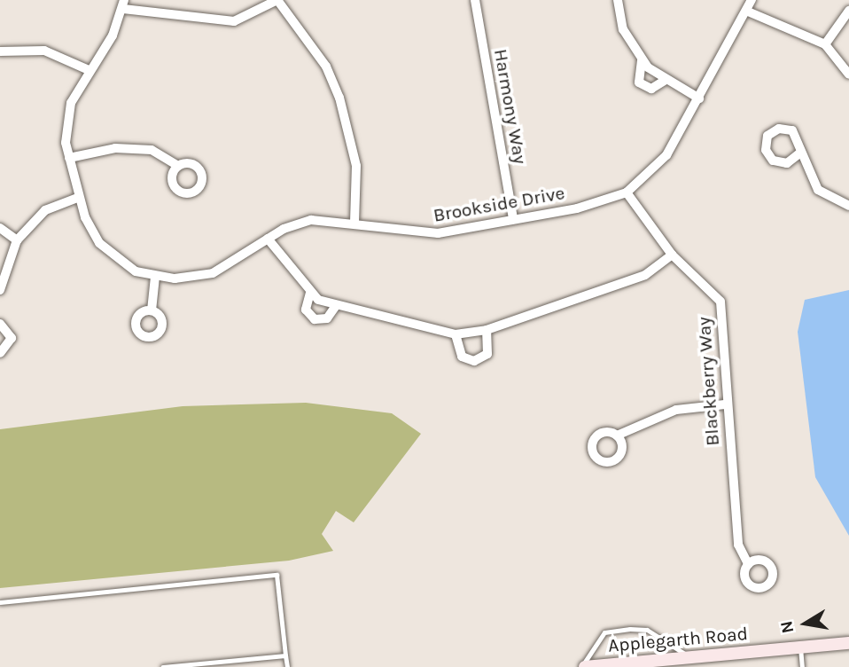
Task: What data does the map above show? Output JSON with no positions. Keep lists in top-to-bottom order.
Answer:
{
  "streets": {
    "main road": ["Applegarth Road"],
    "street": ["Harmony Way", "Brookside Drive", "Blackberry Way"]
  },
  "crossings": [
    ["Harmony Way", "Brookside Drive"],
    ["Brookside Drive", "Blackberry Way"]
  ],
  "north": "left"
}
